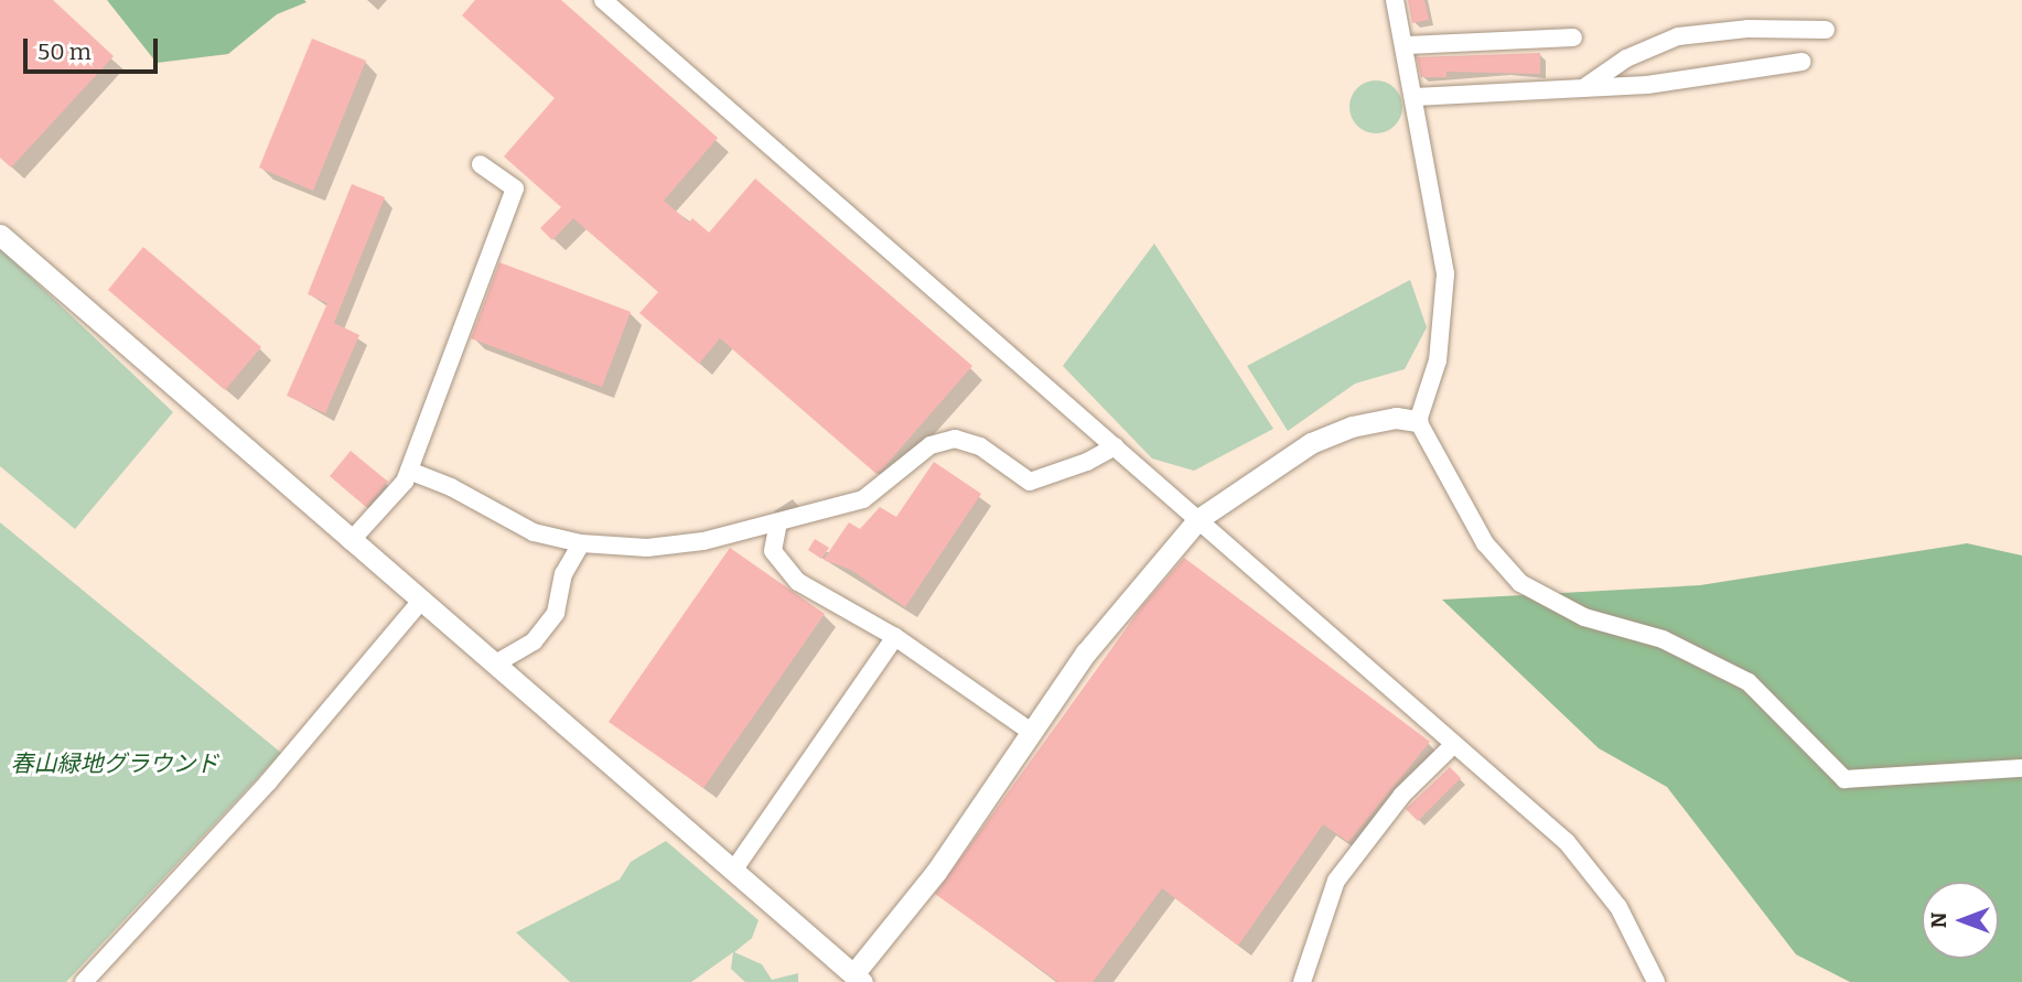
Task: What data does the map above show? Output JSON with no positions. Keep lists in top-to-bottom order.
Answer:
{
  "parks": ["春山緑地グラウンド"],
  "scale_bar": "50 m",
  "north": "left"
}
